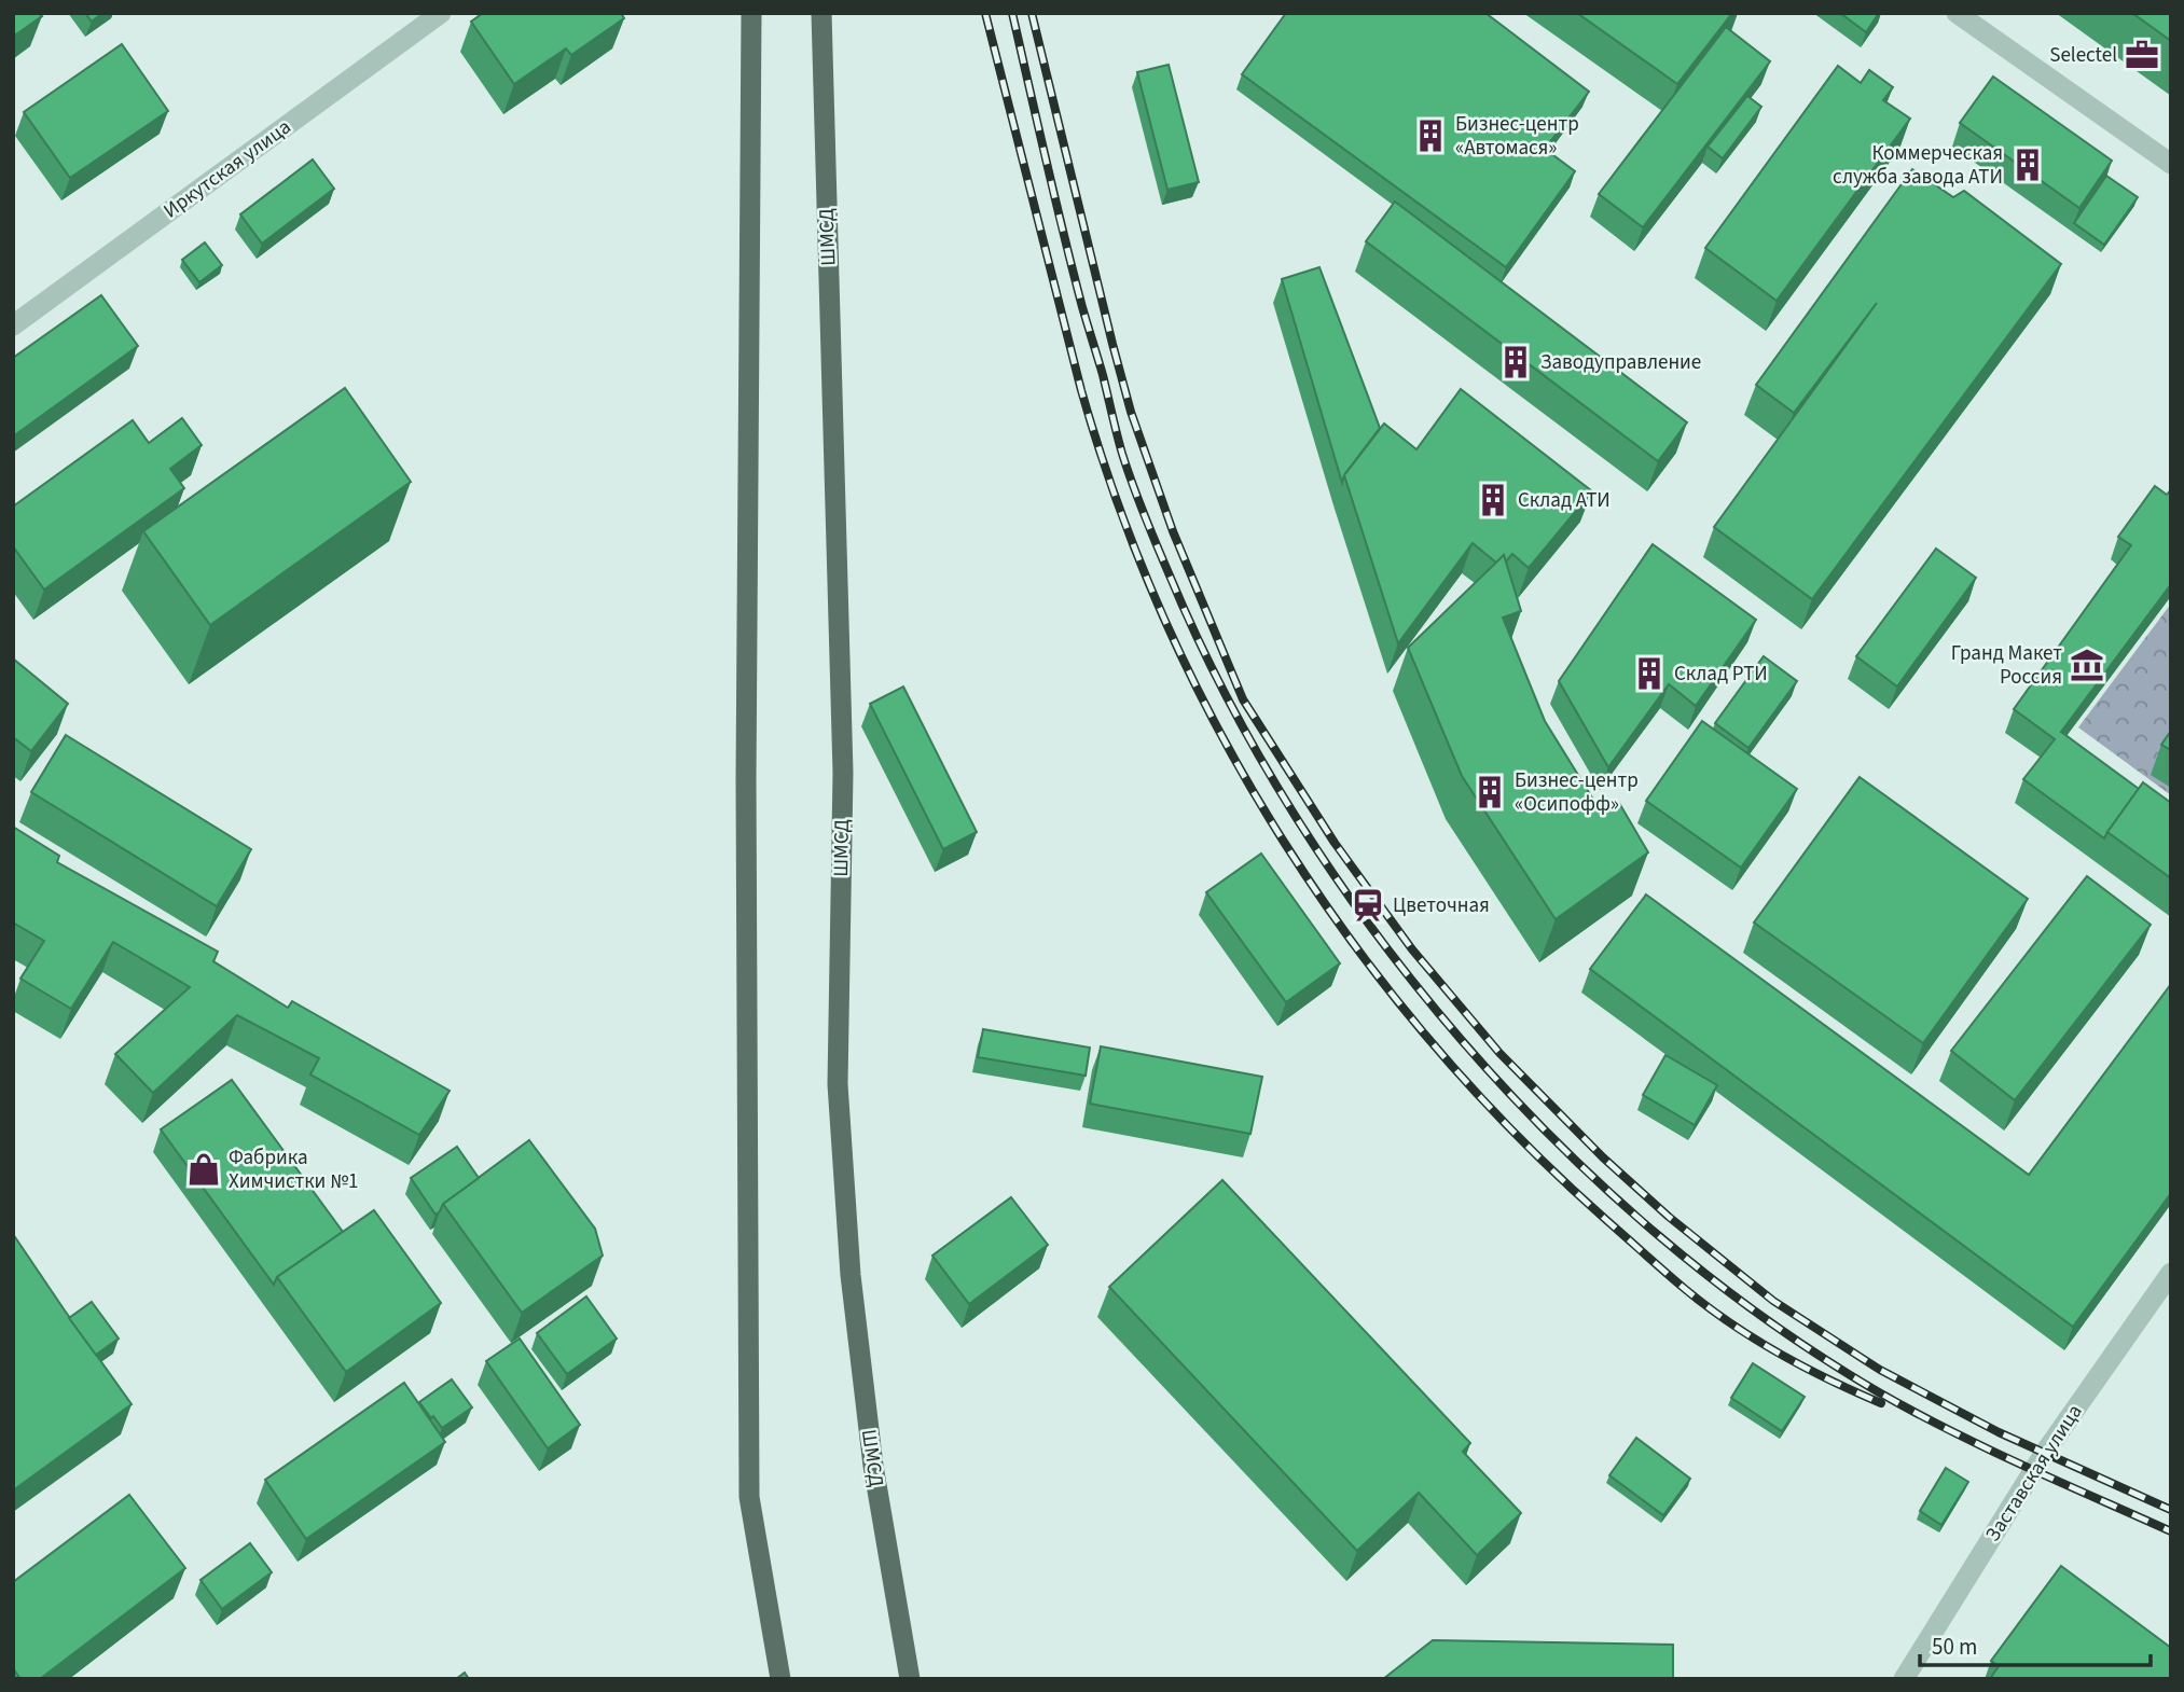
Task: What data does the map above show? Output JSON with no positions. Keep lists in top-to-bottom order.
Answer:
{
  "streets": {
    "main road": ["ШМСД"],
    "street": ["Иркутская улица", "Заставская улица"]
  },
  "places": {
    "office": ["Selectel"],
    "building": [
      "Бизнес-центр «Автомася»",
      "Коммерческая служба завода АТИ",
      "Заводуправление",
      "Склад АТИ",
      "Склад РТИ",
      "Бизнес-центр «Осипофф»"
    ],
    "museum": ["Гранд Макет Россия"],
    "station": ["Цветочная"],
    "shop": ["Фабрика Химчистки №1"]
  },
  "scale_bar": "50 m"
}
